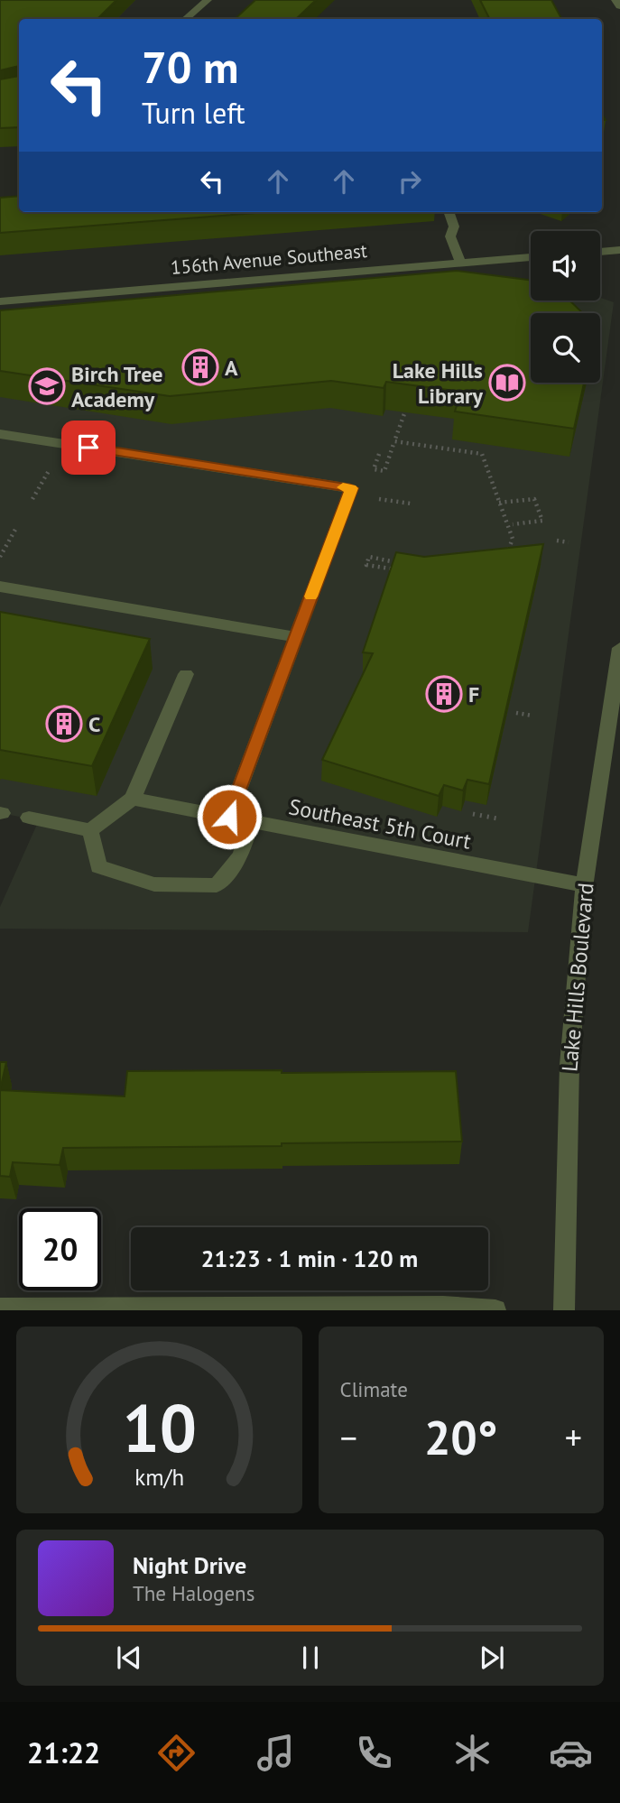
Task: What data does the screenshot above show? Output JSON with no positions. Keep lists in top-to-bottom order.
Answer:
{
  "streets": {
    "street": ["156th Avenue Southeast", "Southeast 5th Court", "Lake Hills Boulevard"]
  },
  "crossings": [
    ["Southeast 5th Court", "Lake Hills Boulevard"]
  ],
  "places": {
    "building": ["A", "F", "C"],
    "library": ["Lake Hills Library"],
    "school or university": ["Birch Tree Academy"]
  },
  "page": {
    "turn": ["70 m", "Turn left"],
    "limit": "20",
    "trip": "21:23 · 1 min · 120 m",
    "tile": "Climate",
    "heat": ["−", "20°", "+"],
    "song": ["Night Drive", "The Halogens"],
    "tabs": "21:22",
    "gauge": ["10", "km/h"]
  }
}
